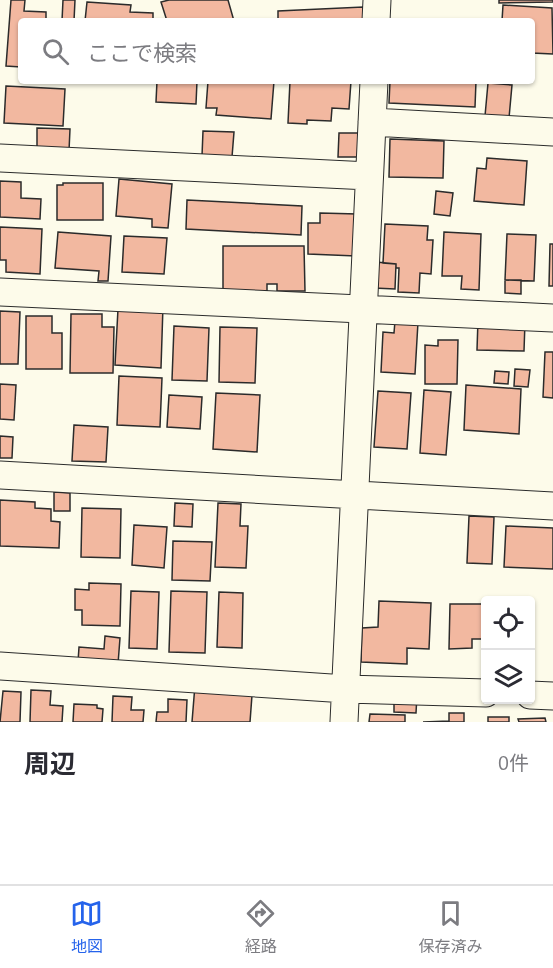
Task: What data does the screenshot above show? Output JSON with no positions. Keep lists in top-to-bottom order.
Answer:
{
  "page": {
    "search": "ここで検索",
    "heading": ["周辺", "0件"],
    "nav": ["地図", "経路", "保存済み"]
  }
}
